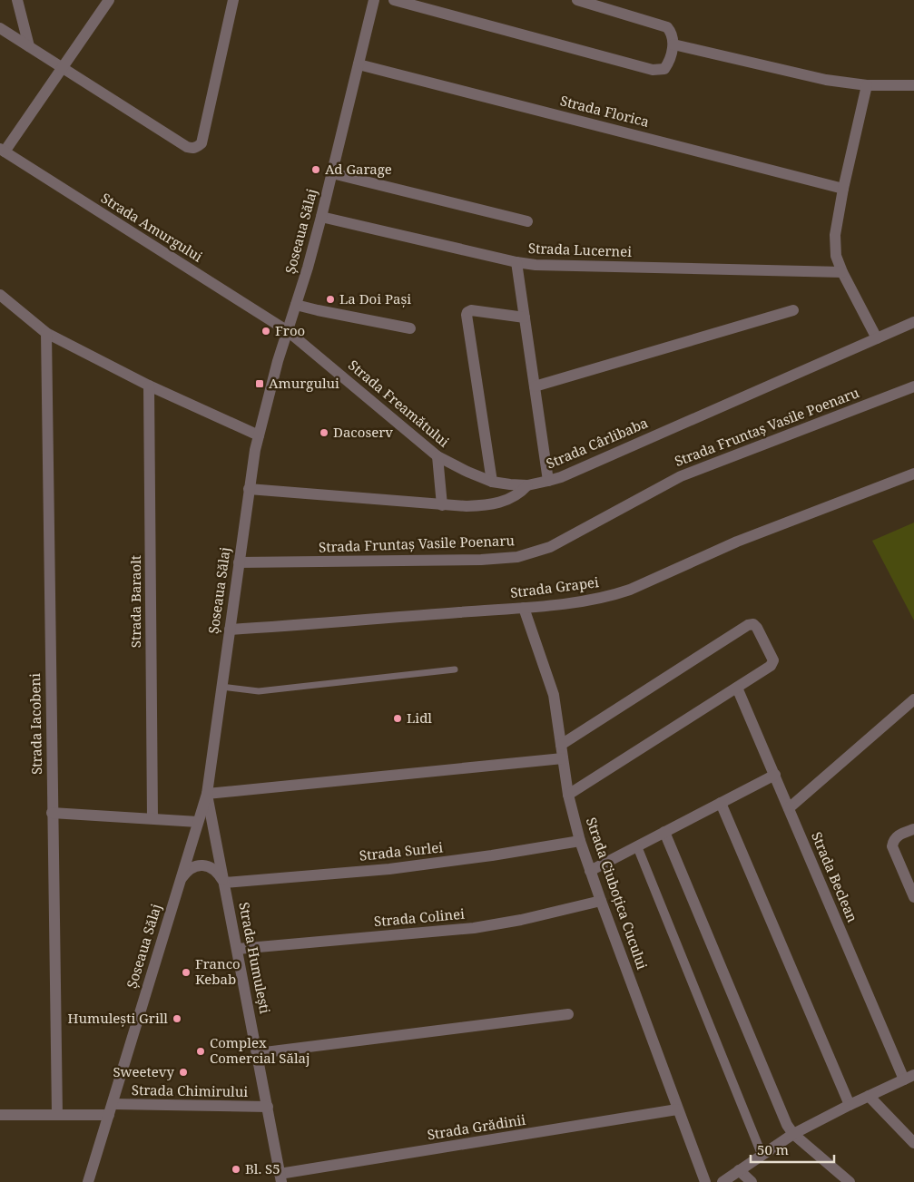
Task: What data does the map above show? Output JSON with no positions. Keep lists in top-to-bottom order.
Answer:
{
  "streets": {
    "street": [
      "Strada Florica",
      "Strada Amurgului",
      "Șoseaua Sălaj",
      "Strada Lucernei",
      "Strada Freamătului",
      "Strada Fruntaș Vasile Poenaru",
      "Strada Cârlibaba",
      "Strada Grapei",
      "Strada Baraolt",
      "Strada Iacobeni",
      "Strada Surlei",
      "Strada Beclean",
      "Strada Ciuboțica Cucului",
      "Strada Colinei",
      "Strada Humulești",
      "Strada Chimirului",
      "Strada Grădinii"
    ]
  },
  "crossings": [
    ["Strada Florica", "Șoseaua Sălaj"],
    ["Strada Amurgului", "Șoseaua Sălaj"],
    ["Strada Amurgului", "Strada Freamătului"],
    ["Șoseaua Sălaj", "Strada Lucernei"],
    ["Șoseaua Sălaj", "Strada Freamătului"],
    ["Șoseaua Sălaj", "Strada Fruntaș Vasile Poenaru"],
    ["Șoseaua Sălaj", "Strada Cârlibaba"],
    ["Șoseaua Sălaj", "Strada Grapei"],
    ["Șoseaua Sălaj", "Strada Humulești"],
    ["Șoseaua Sălaj", "Strada Chimirului"],
    ["Strada Freamătului", "Strada Cârlibaba"],
    ["Strada Grapei", "Strada Ciuboțica Cucului"],
    ["Strada Iacobeni", "Strada Chimirului"],
    ["Strada Surlei", "Strada Ciuboțica Cucului"],
    ["Strada Surlei", "Strada Humulești"],
    ["Strada Ciuboțica Cucului", "Strada Colinei"],
    ["Strada Ciuboțica Cucului", "Strada Grădinii"],
    ["Strada Colinei", "Strada Humulești"],
    ["Strada Humulești", "Strada Chimirului"],
    ["Strada Humulești", "Strada Grădinii"]
  ],
  "places": {
    "other": [
      "Ad Garage",
      "La Doi Pași",
      "Froo",
      "Dacoserv",
      "Lidl",
      "Franco Kebab",
      "Humulești Grill",
      "Complex Comercial Sălaj",
      "Sweetevy",
      "Bl. S5"
    ],
    "transit": ["Amurgului"]
  },
  "scale_bar": "50 m"
}
